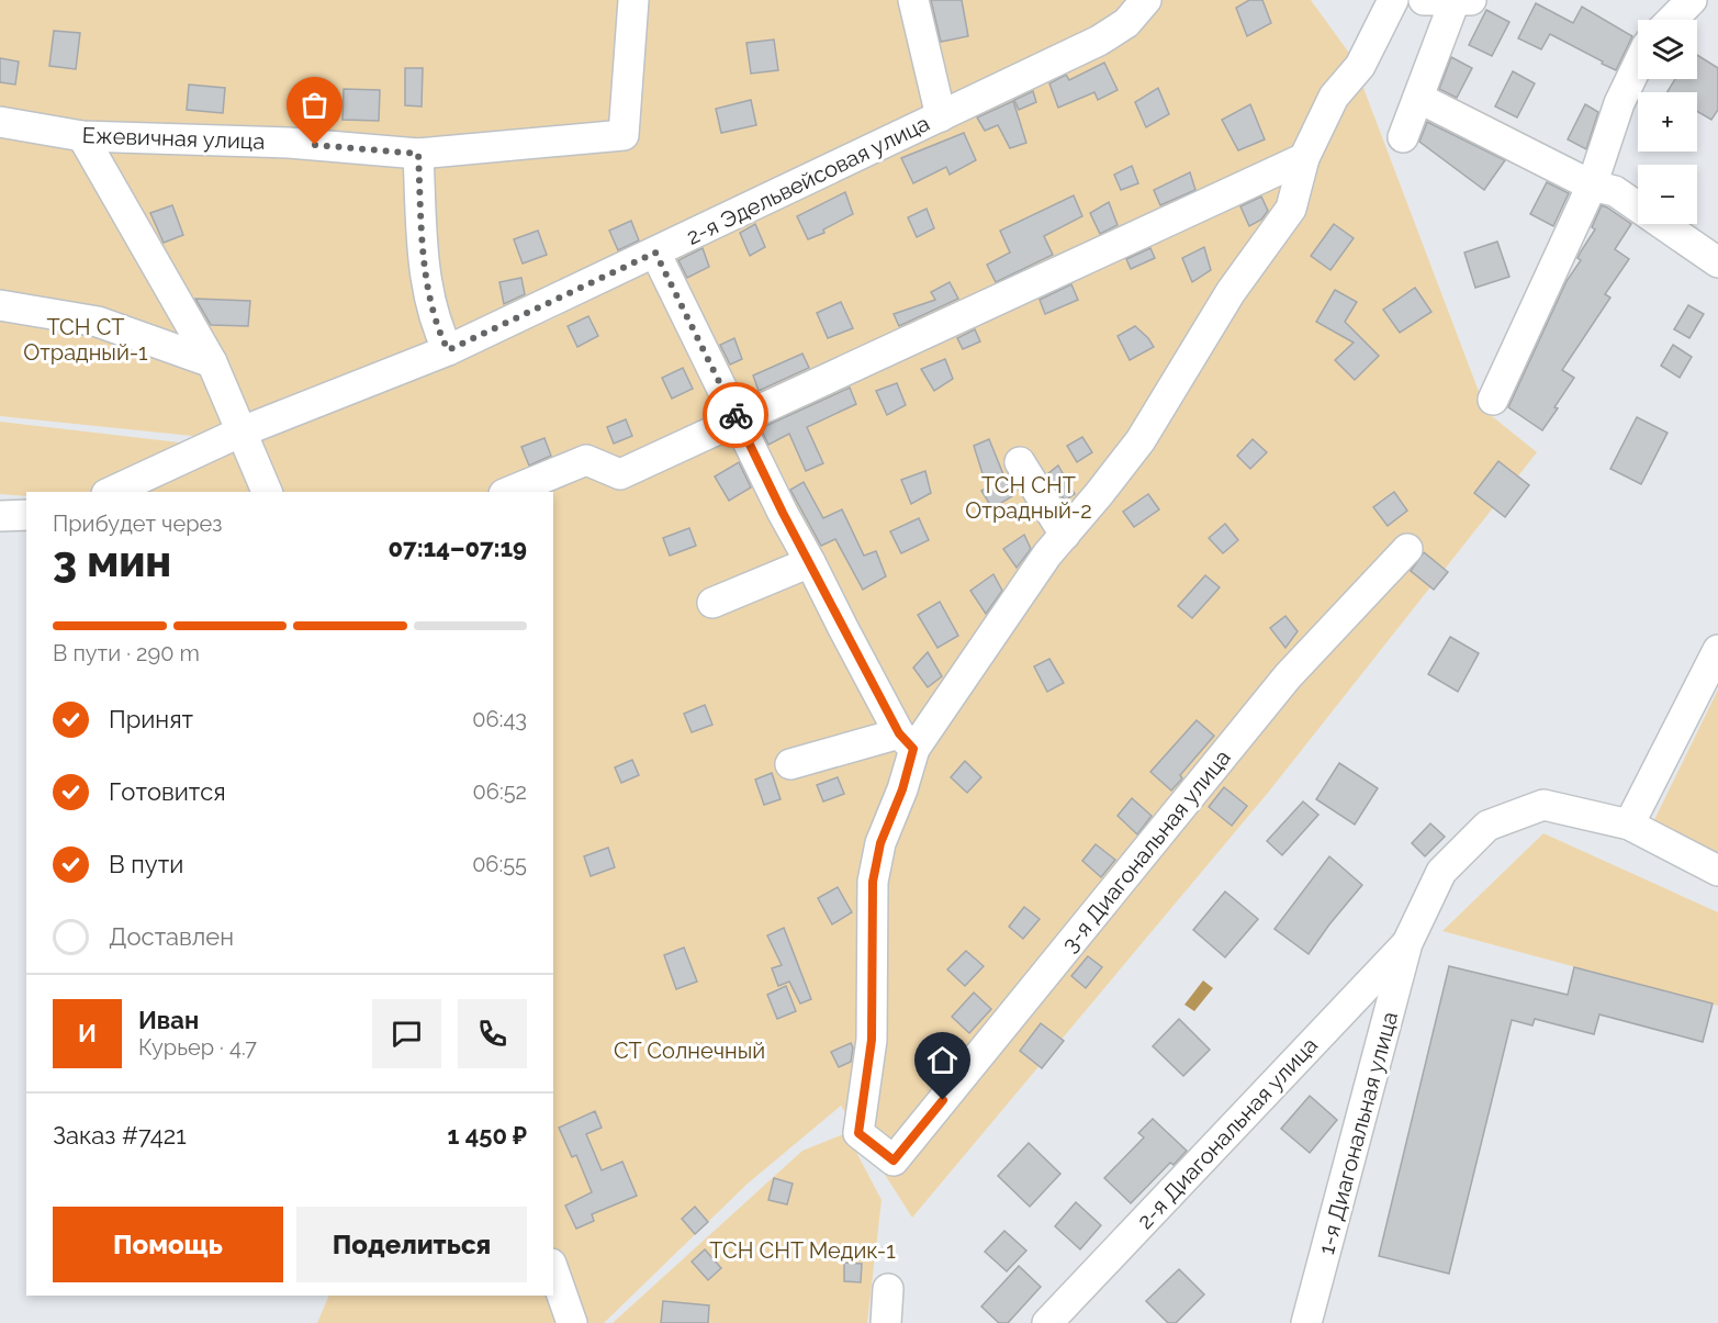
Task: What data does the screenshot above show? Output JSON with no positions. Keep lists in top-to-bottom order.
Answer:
{
  "streets": {
    "street": [
      "Ежевичная улица",
      "2-я Эдельвейсовая улица",
      "3-я Диагональная улица",
      "2-я Диагональная улица",
      "1-я Диагональная улица"
    ]
  },
  "crossings": [
    ["2-я Диагональная улица", "1-я Диагональная улица"]
  ],
  "parks": [
    "ТСН СТ Отрадный-1",
    "ТСН СНТ Отрадный-2",
    "СТ Солнечный",
    "ТСН СНТ Медик-1"
  ],
  "page": {
    "map_buttons": ["+", "−"],
    "heading": ["3 мин", "Прибудет через", "07:14–07:19"],
    "panel": [
      "Иван",
      "Курьер · 4.7",
      "Заказ #7421",
      "1 450 ₽"
    ],
    "bar": "В пути · 290 m",
    "list": [
      ["Принят", "06:43"],
      ["Готовится", "06:52"],
      ["В пути", "06:55"],
      "Доставлен"
    ],
    "round": "И",
    "buttons": ["Помощь", "Поделиться"]
  }
}
